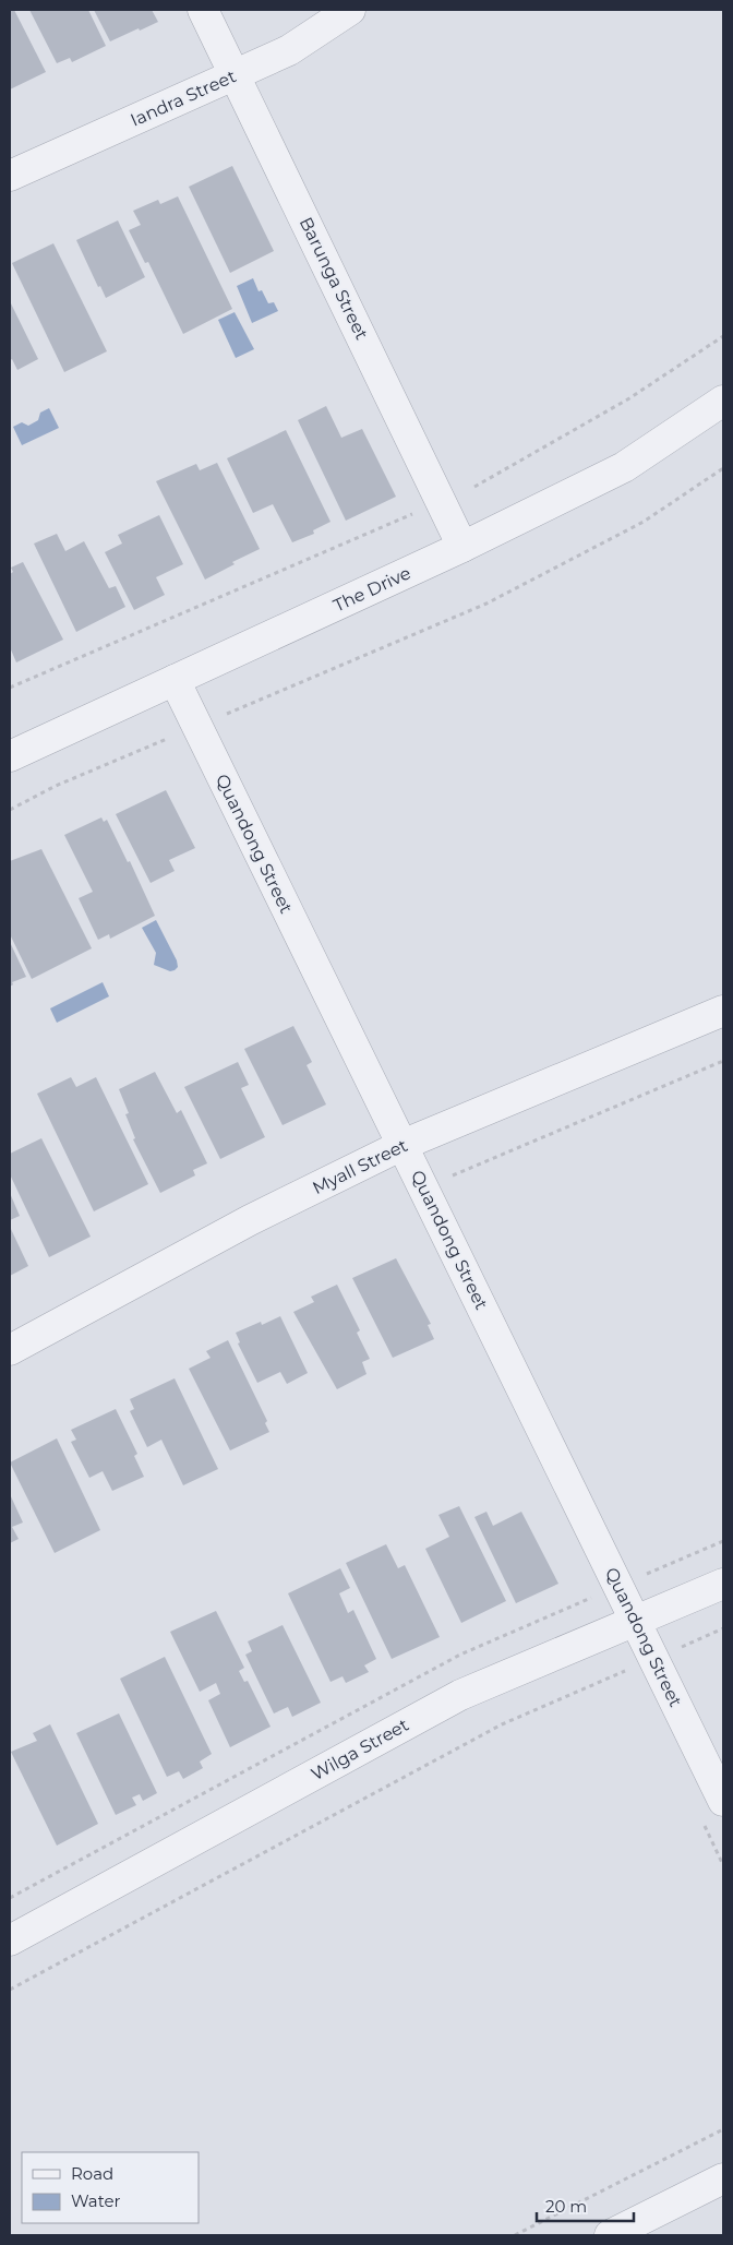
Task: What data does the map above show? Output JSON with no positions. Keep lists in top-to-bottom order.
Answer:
{
  "streets": {
    "street": [
      "Iandra Street",
      "Barunga Street",
      "The Drive",
      "Quandong Street",
      "Myall Street",
      "Wilga Street"
    ]
  },
  "crossings": [
    ["Iandra Street", "Barunga Street"],
    ["Barunga Street", "The Drive"],
    ["The Drive", "Quandong Street"],
    ["Quandong Street", "Myall Street"],
    ["Quandong Street", "Wilga Street"]
  ],
  "legend": ["Road", "Water"],
  "scale_bar": "20 m"
}
